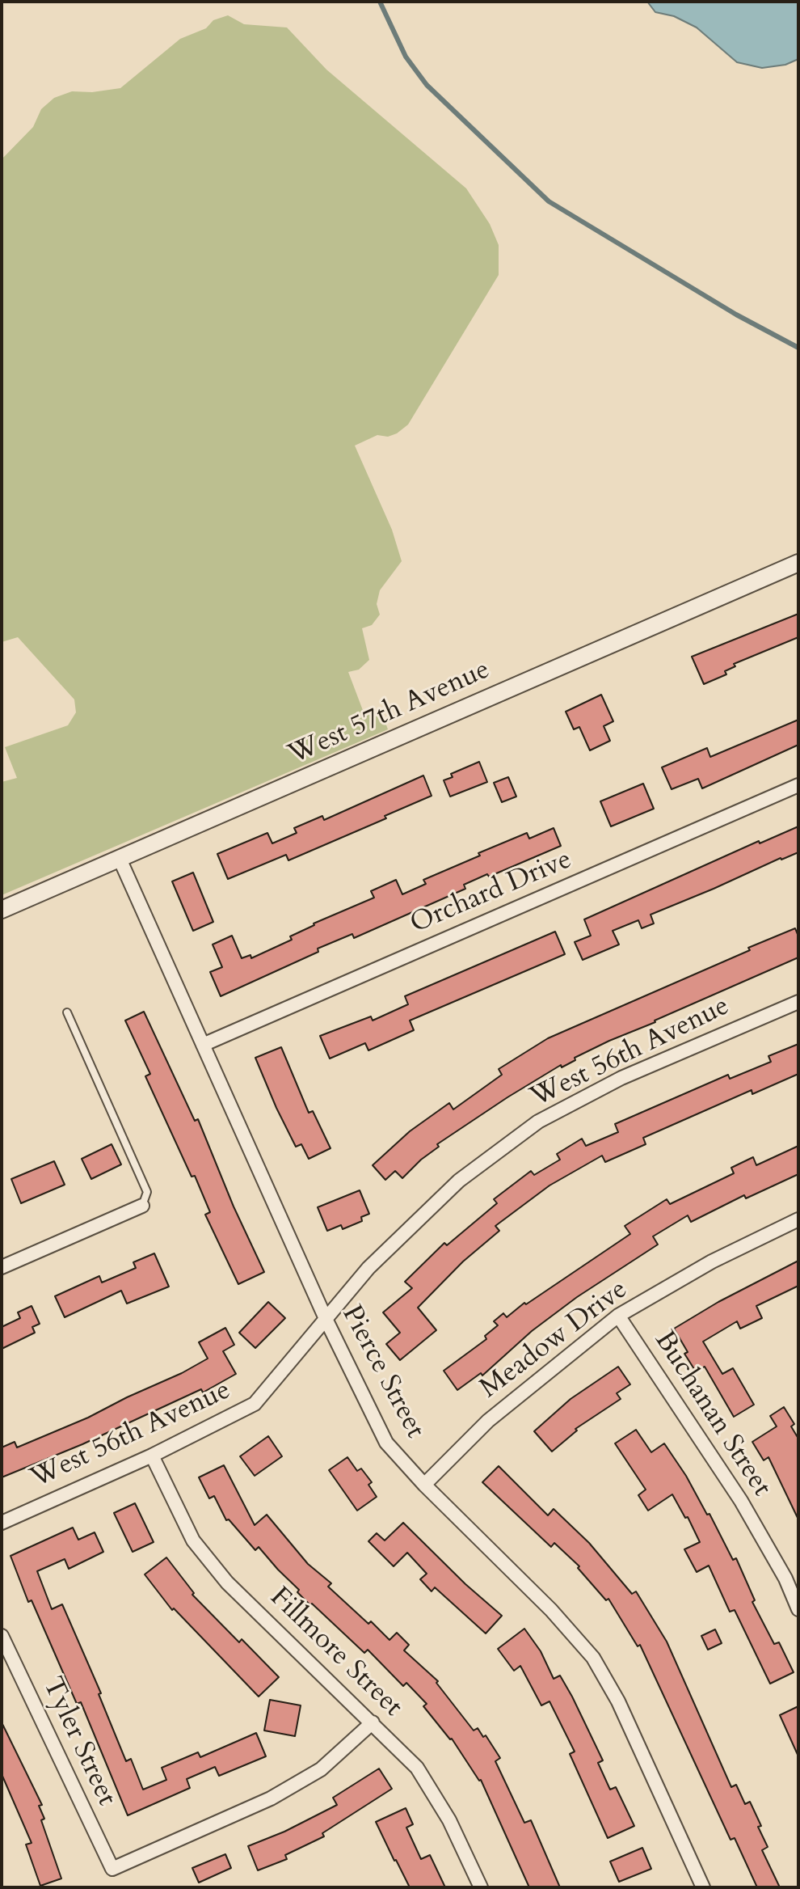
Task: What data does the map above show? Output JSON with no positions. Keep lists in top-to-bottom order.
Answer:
{
  "streets": {
    "street": [
      "West 57th Avenue",
      "Orchard Drive",
      "West 56th Avenue",
      "Meadow Drive",
      "Pierce Street",
      "Buchanan Street",
      "Fillmore Street",
      "Tyler Street"
    ]
  },
  "crossings": [
    ["West 57th Avenue", "Pierce Street"],
    ["Orchard Drive", "Pierce Street"],
    ["West 56th Avenue", "Pierce Street"],
    ["West 56th Avenue", "Fillmore Street"],
    ["Meadow Drive", "Pierce Street"],
    ["Meadow Drive", "Buchanan Street"],
    ["Fillmore Street", "Tyler Street"]
  ]
}
